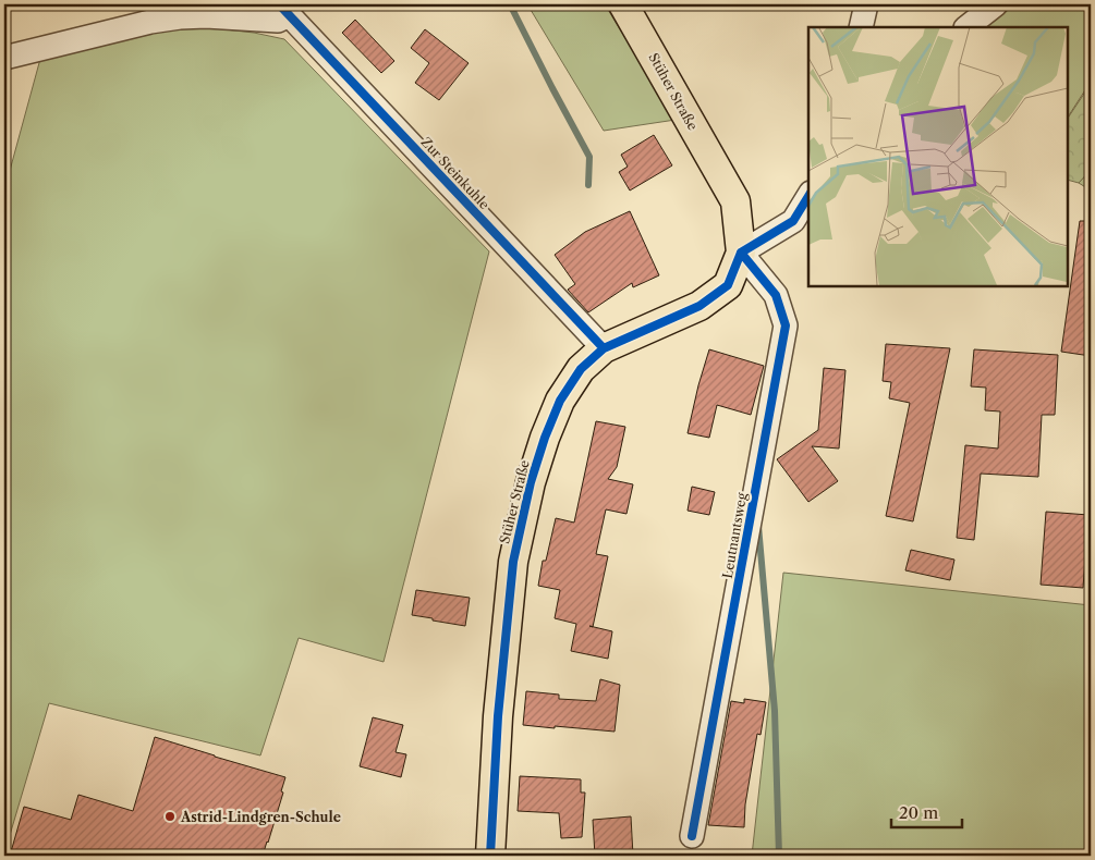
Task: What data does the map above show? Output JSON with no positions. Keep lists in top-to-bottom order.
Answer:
{
  "streets": {
    "main road": ["Stüher Straße"],
    "street": ["Zur Steinkuhle", "Leutnantsweg"]
  },
  "crossings": [
    ["Stüher Straße", "Zur Steinkuhle"],
    ["Stüher Straße", "Leutnantsweg"]
  ],
  "places": ["Astrid-Lindgren-Schule"],
  "scale_bar": "20 m"
}
